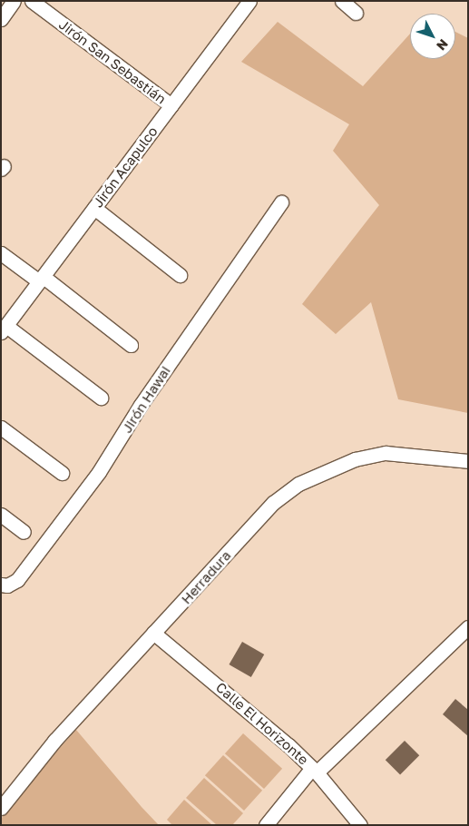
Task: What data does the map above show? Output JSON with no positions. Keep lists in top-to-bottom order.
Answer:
{
  "streets": {
    "street": [
      "Jirón San Sebastián",
      "Jirón Acapulco",
      "Jirón Hawai",
      "Herradura",
      "Calle El Horizonte"
    ]
  },
  "crossings": [
    ["Jirón San Sebastián", "Jirón Acapulco"],
    ["Herradura", "Calle El Horizonte"]
  ],
  "north": "bottom right"
}
